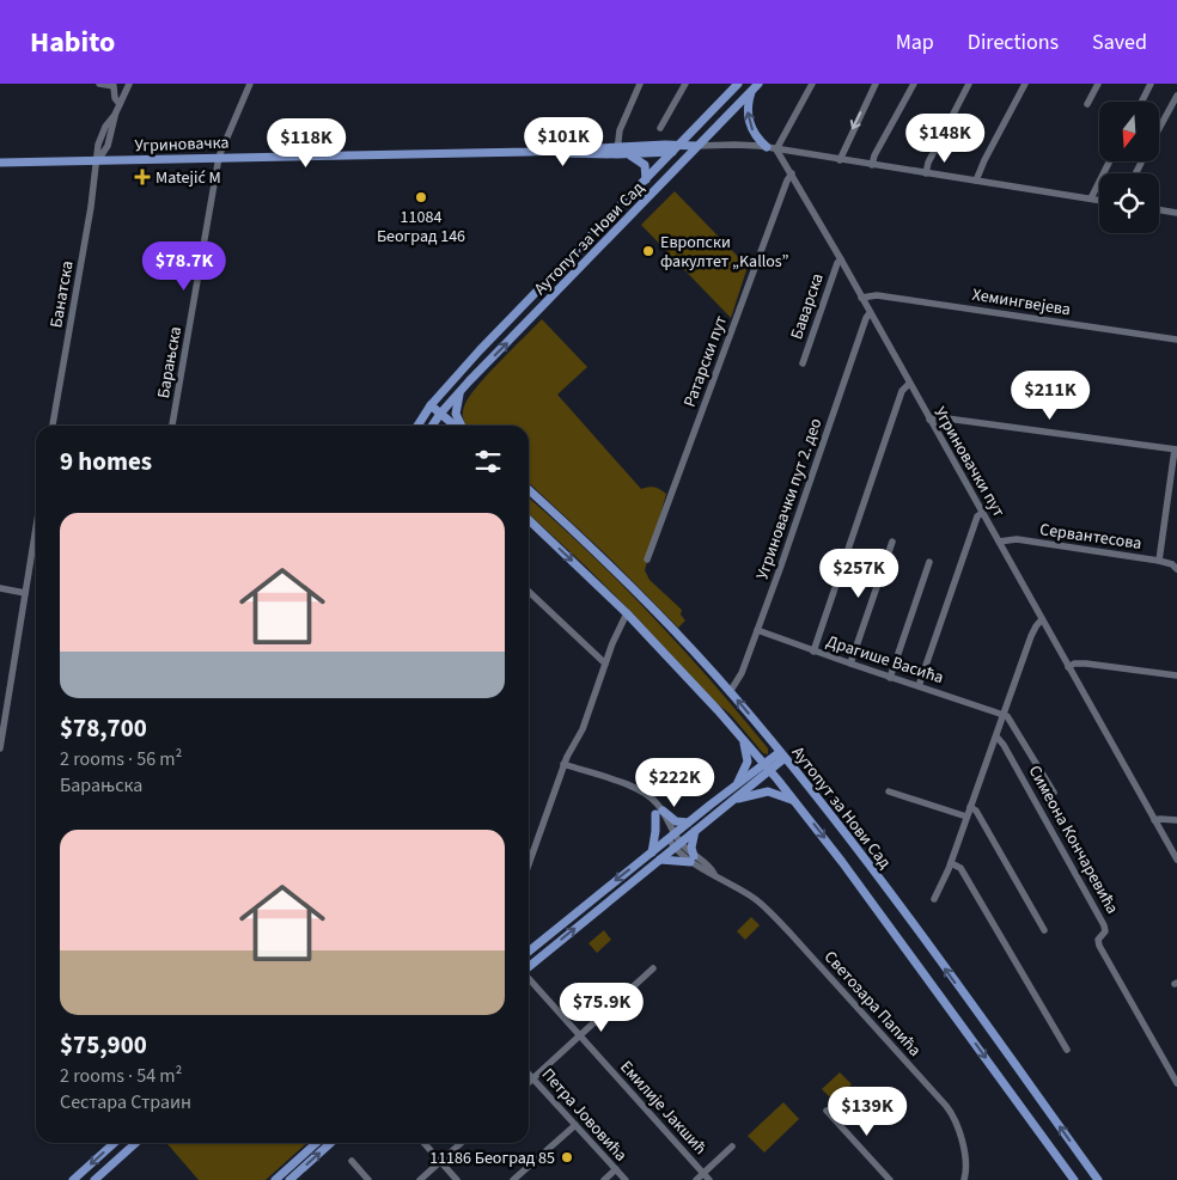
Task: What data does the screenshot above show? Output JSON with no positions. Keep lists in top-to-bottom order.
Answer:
{
  "streets": {
    "main road": ["Угриновачка", "Аутопут за Нови Сад"],
    "street": [
      "Банатска",
      "Хемингвејева",
      "Баварска",
      "Ратарски пут",
      "Барањска",
      "Угриновачки пут",
      "Угриновачки пут 2. део",
      "Сервантесова",
      "Драгише Васића",
      "Симеона Кончаревића",
      "Светозара Папића",
      "Емилије Јакшић",
      "Петра Јововића"
    ]
  },
  "crossings": [
    ["Угриновачка", "Аутопут за Нови Сад"],
    ["Угриновачка", "Банатска"],
    ["Угриновачка", "Барањска"],
    ["Аутопут за Нови Сад", "Угриновачки пут 2. део"],
    ["Хемингвејева", "Угриновачки пут"],
    ["Баварска", "Угриновачки пут"],
    ["Ратарски пут", "Угриновачки пут"],
    ["Угриновачки пут", "Угриновачки пут 2. део"],
    ["Угриновачки пут", "Сервантесова"],
    ["Угриновачки пут 2. део", "Драгише Васића"]
  ],
  "places": {
    "health": ["Matejić M"],
    "other": ["11084 Београд 146", "Европски факултет „Kallos”", "11186 Београд 85"]
  },
  "north": "bottom",
  "page": {
    "header": "Habito",
    "nav": ["Map", "Directions", "Saved"],
    "price": [
      "$148K",
      "$101K",
      "$118K",
      "$78.7K",
      "$211K",
      "$257K",
      "$222K",
      "$75.9K",
      "$139K"
    ],
    "heading": "9 homes",
    "list": [
      {
        "name": "$78,700",
        "note": "2 rooms · 56 m² · Барањска"
      },
      {
        "name": "$75,900",
        "note": "2 rooms · 54 m² · Сестара Страин"
      }
    ]
  }
}
